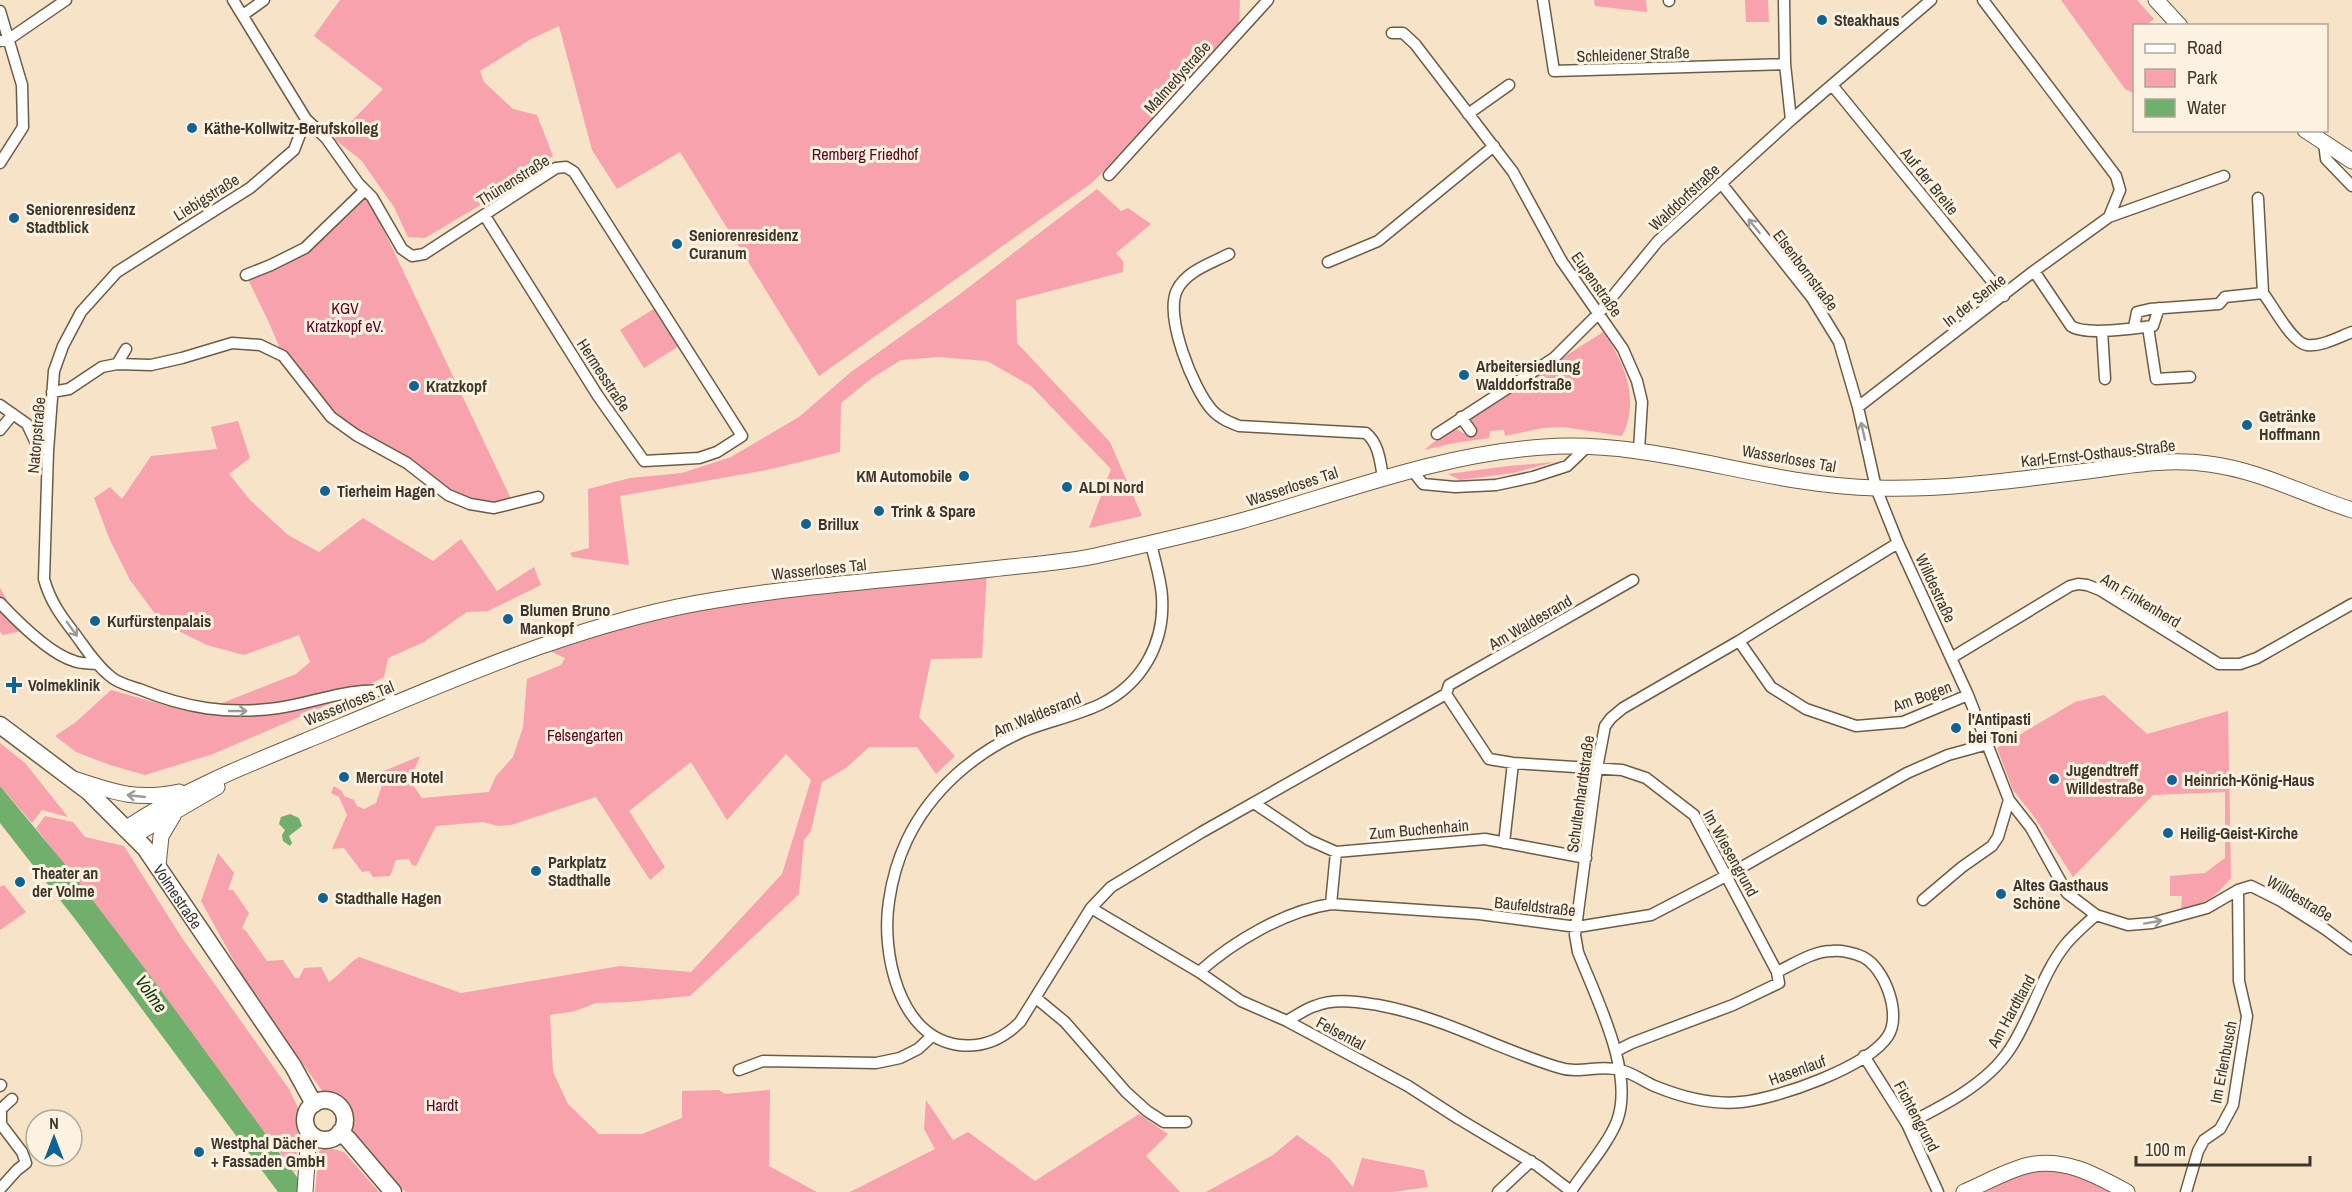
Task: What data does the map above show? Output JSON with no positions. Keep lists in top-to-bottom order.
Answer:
{
  "streets": {
    "main road": ["Karl-Ernst-Osthaus-Straße", "Wasserloses Tal", "Volmestraße"],
    "street": [
      "Schleidener Straße",
      "Malmedystraße",
      "Thünenstraße",
      "Auf der Breite",
      "Liebigstraße",
      "Walddorfstraße",
      "Elsenbornstraße",
      "Eupenstraße",
      "In der Senke",
      "Hermesstraße",
      "Natorpstraße",
      "Willdestraße",
      "Am Finkenherd",
      "Am Waldesrand",
      "Am Bogen",
      "Schultenhardtstraße",
      "Zum Buchenhain",
      "Im Wiesengrund",
      "Baufeldstraße",
      "Am Hardtland",
      "Felsental",
      "Im Erlenbusch",
      "Hasenlauf",
      "Fichtengrund"
    ]
  },
  "crossings": [
    ["Thünenstraße", "Liebigstraße"],
    ["Thünenstraße", "Hermesstraße"],
    ["Auf der Breite", "Walddorfstraße"],
    ["Auf der Breite", "In der Senke"],
    ["Liebigstraße", "Natorpstraße"],
    ["Walddorfstraße", "Elsenbornstraße"],
    ["Walddorfstraße", "Eupenstraße"],
    ["Elsenbornstraße", "In der Senke"],
    ["Elsenbornstraße", "Karl-Ernst-Osthaus-Straße"],
    ["Elsenbornstraße", "Wasserloses Tal"],
    ["Elsenbornstraße", "Willdestraße"],
    ["Eupenstraße", "Wasserloses Tal"],
    ["Natorpstraße", "Wasserloses Tal"],
    ["Karl-Ernst-Osthaus-Straße", "Wasserloses Tal"],
    ["Karl-Ernst-Osthaus-Straße", "Willdestraße"],
    ["Wasserloses Tal", "Willdestraße"],
    ["Wasserloses Tal", "Am Waldesrand"],
    ["Wasserloses Tal", "Volmestraße"],
    ["Willdestraße", "Am Finkenherd"],
    ["Willdestraße", "Am Bogen"],
    ["Willdestraße", "Schultenhardtstraße"],
    ["Willdestraße", "Baufeldstraße"],
    ["Willdestraße", "Am Hardtland"],
    ["Willdestraße", "Im Erlenbusch"],
    ["Am Waldesrand", "Felsental"],
    ["Am Bogen", "Schultenhardtstraße"],
    ["Schultenhardtstraße", "Zum Buchenhain"],
    ["Schultenhardtstraße", "Im Wiesengrund"],
    ["Schultenhardtstraße", "Baufeldstraße"],
    ["Schultenhardtstraße", "Felsental"],
    ["Schultenhardtstraße", "Hasenlauf"],
    ["Im Wiesengrund", "Baufeldstraße"],
    ["Im Wiesengrund", "Hasenlauf"],
    ["Baufeldstraße", "Felsental"],
    ["Am Hardtland", "Fichtengrund"],
    ["Felsental", "Hasenlauf"],
    ["Hasenlauf", "Fichtengrund"]
  ],
  "one_way": ["Elsenbornstraße"],
  "water": ["Volme"],
  "parks": [
    "Remberg Friedhof",
    "KGV Kratzkopf eV.",
    "Felsengarten",
    "Hardt"
  ],
  "places": {
    "other": [
      "Steakhaus",
      "Käthe-Kollwitz-Berufskolleg",
      "Seniorenresidenz Stadtblick",
      "Seniorenresidenz Curanum",
      "Arbeitersiedlung Walddorfstraße",
      "Kratzkopf",
      "Getränke Hoffmann",
      "KM Automobile",
      "ALDI Nord",
      "Tierheim Hagen",
      "Trink & Spare",
      "Brillux",
      "Blumen Bruno Mankopf",
      "Kurfürstenpalais",
      "l'Antipasti bei Toni",
      "Mercure Hotel",
      "Jugendtreff Willdestraße",
      "Heinrich-König-Haus",
      "Heilig-Geist-Kirche",
      "Parkplatz Stadthalle",
      "Theater an der Volme",
      "Altes Gasthaus Schöne",
      "Stadthalle Hagen",
      "Westphal Dächer + Fassaden GmbH"
    ],
    "health": ["Volmeklinik"]
  },
  "legend": ["Road", "Park", "Water"],
  "scale_bar": "100 m",
  "north": "top"
}
